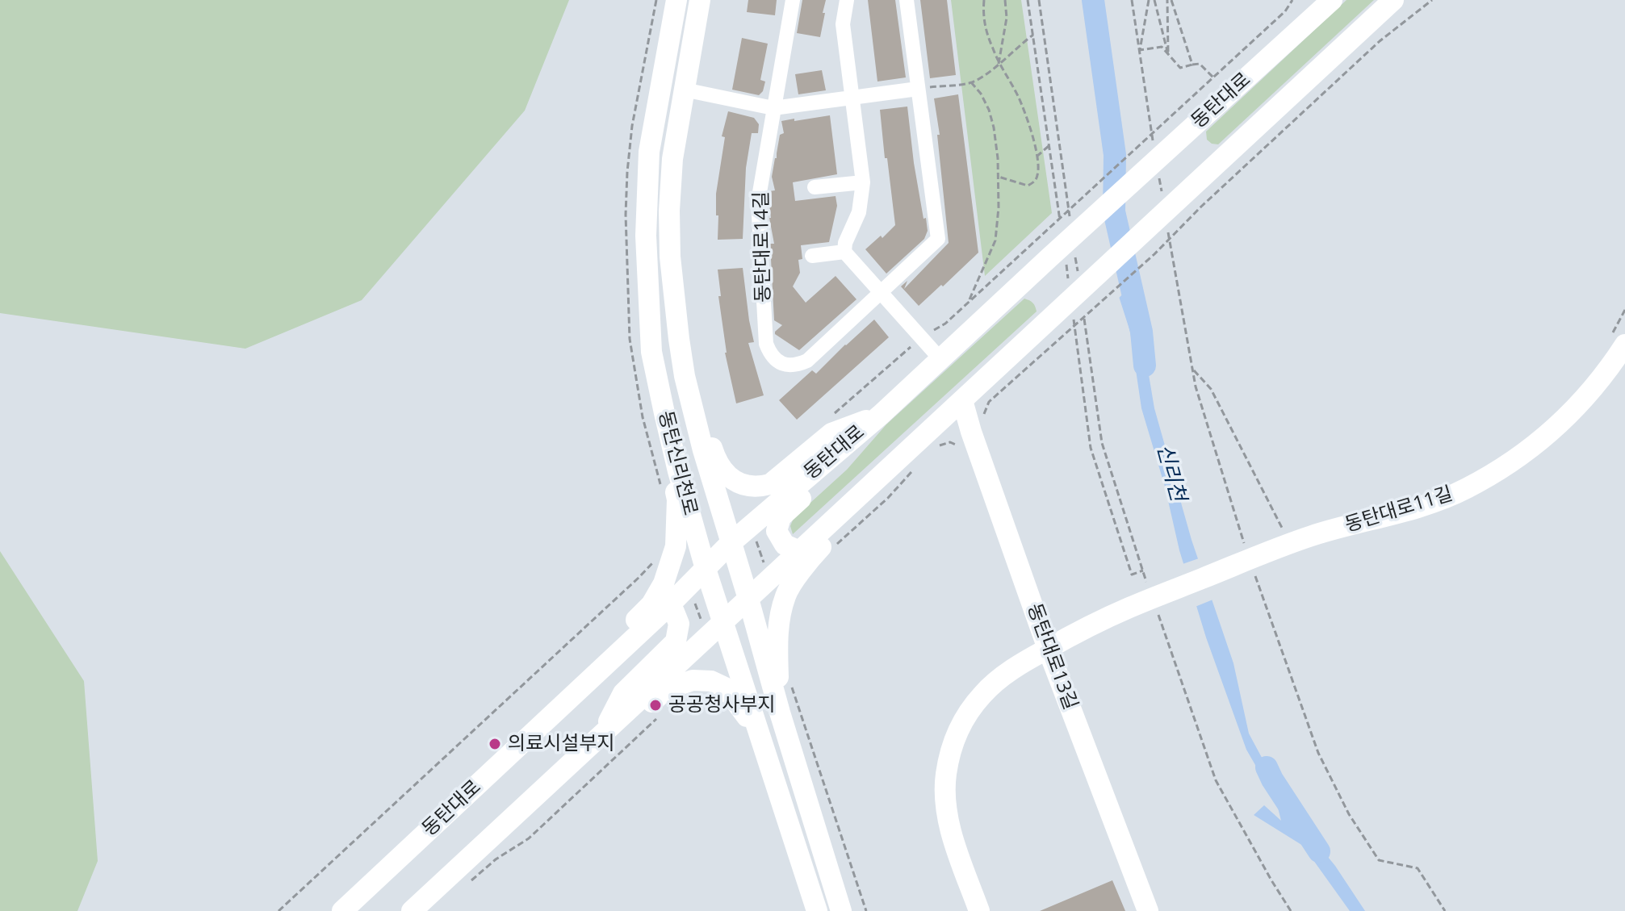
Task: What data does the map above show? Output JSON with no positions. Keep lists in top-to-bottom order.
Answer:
{
  "streets": {
    "main road": [
      "동탄대로",
      "동탄신리천로",
      "동탄대로11길",
      "동탄대로13길"
    ],
    "street": ["동탄대로14길"]
  },
  "crossings": [
    ["동탄대로", "동탄신리천로"],
    ["동탄대로11길", "동탄대로13길"]
  ],
  "water": ["신리천"],
  "places": ["공공청사부지", "의료시설부지"]
}
